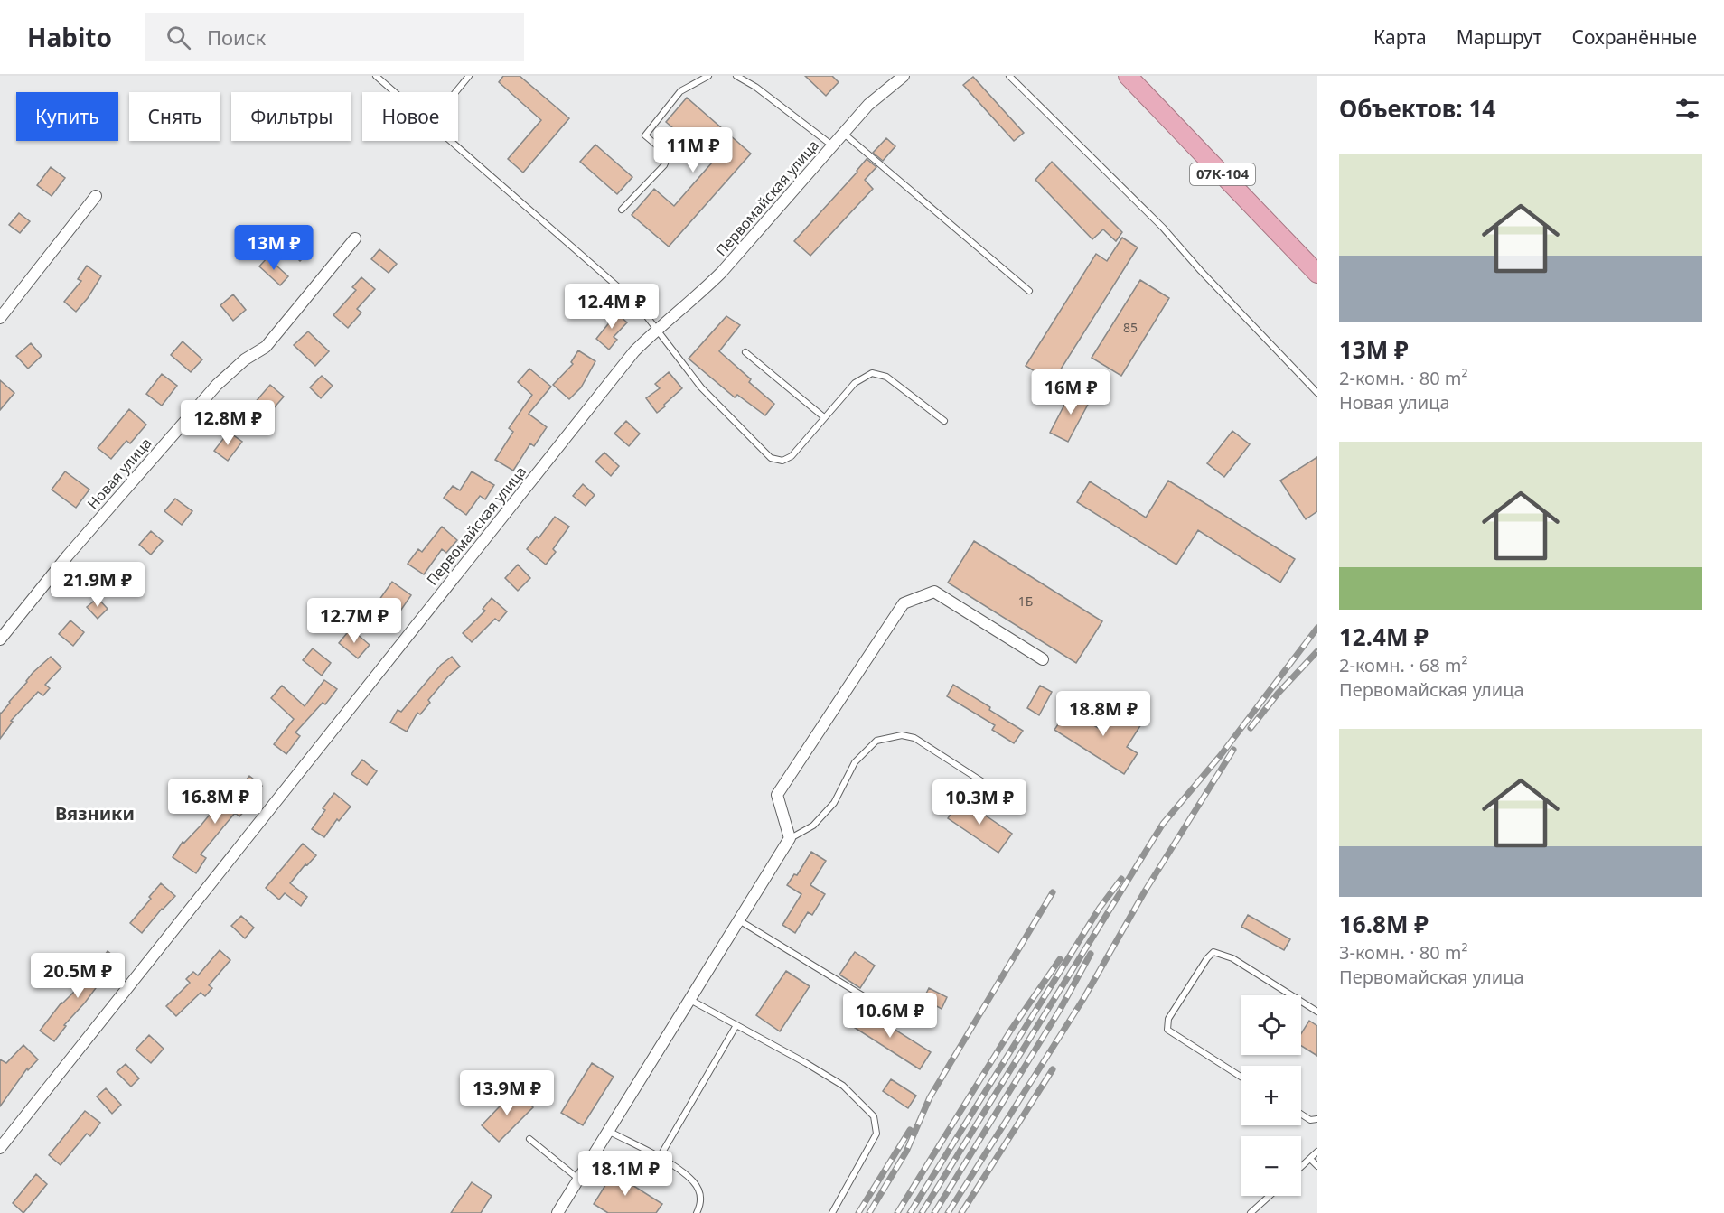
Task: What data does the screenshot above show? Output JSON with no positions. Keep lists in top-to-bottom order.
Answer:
{
  "streets": {
    "highway": ["07К-104"],
    "street": ["Первомайская улица", "Новая улица"]
  },
  "districts": ["Вязники"],
  "house_numbers": ["85", "1Б"],
  "page": {
    "header": "Habito",
    "search": "Поиск",
    "nav": ["Карта", "Маршрут", "Сохранённые"],
    "heading": "Объектов: 14",
    "chip": [
      "Купить",
      "Снять",
      "Фильтры",
      "Новое"
    ],
    "price": [
      "11M ₽",
      "13M ₽",
      "12.4M ₽",
      "16M ₽",
      "12.8M ₽",
      "21.9M ₽",
      "12.7M ₽",
      "18.8M ₽",
      "16.8M ₽",
      "10.3M ₽",
      "20.5M ₽",
      "10.6M ₽",
      "13.9M ₽",
      "18.1M ₽"
    ],
    "list": [
      {
        "name": "13M ₽",
        "note": "2-комн. · 80 m² · Новая улица"
      },
      {
        "name": "12.4M ₽",
        "note": "2-комн. · 68 m² · Первомайская улица"
      },
      {
        "name": "16.8M ₽",
        "note": "3-комн. · 80 m² · Первомайская улица"
      }
    ],
    "map_buttons": ["+", "−"]
  }
}
